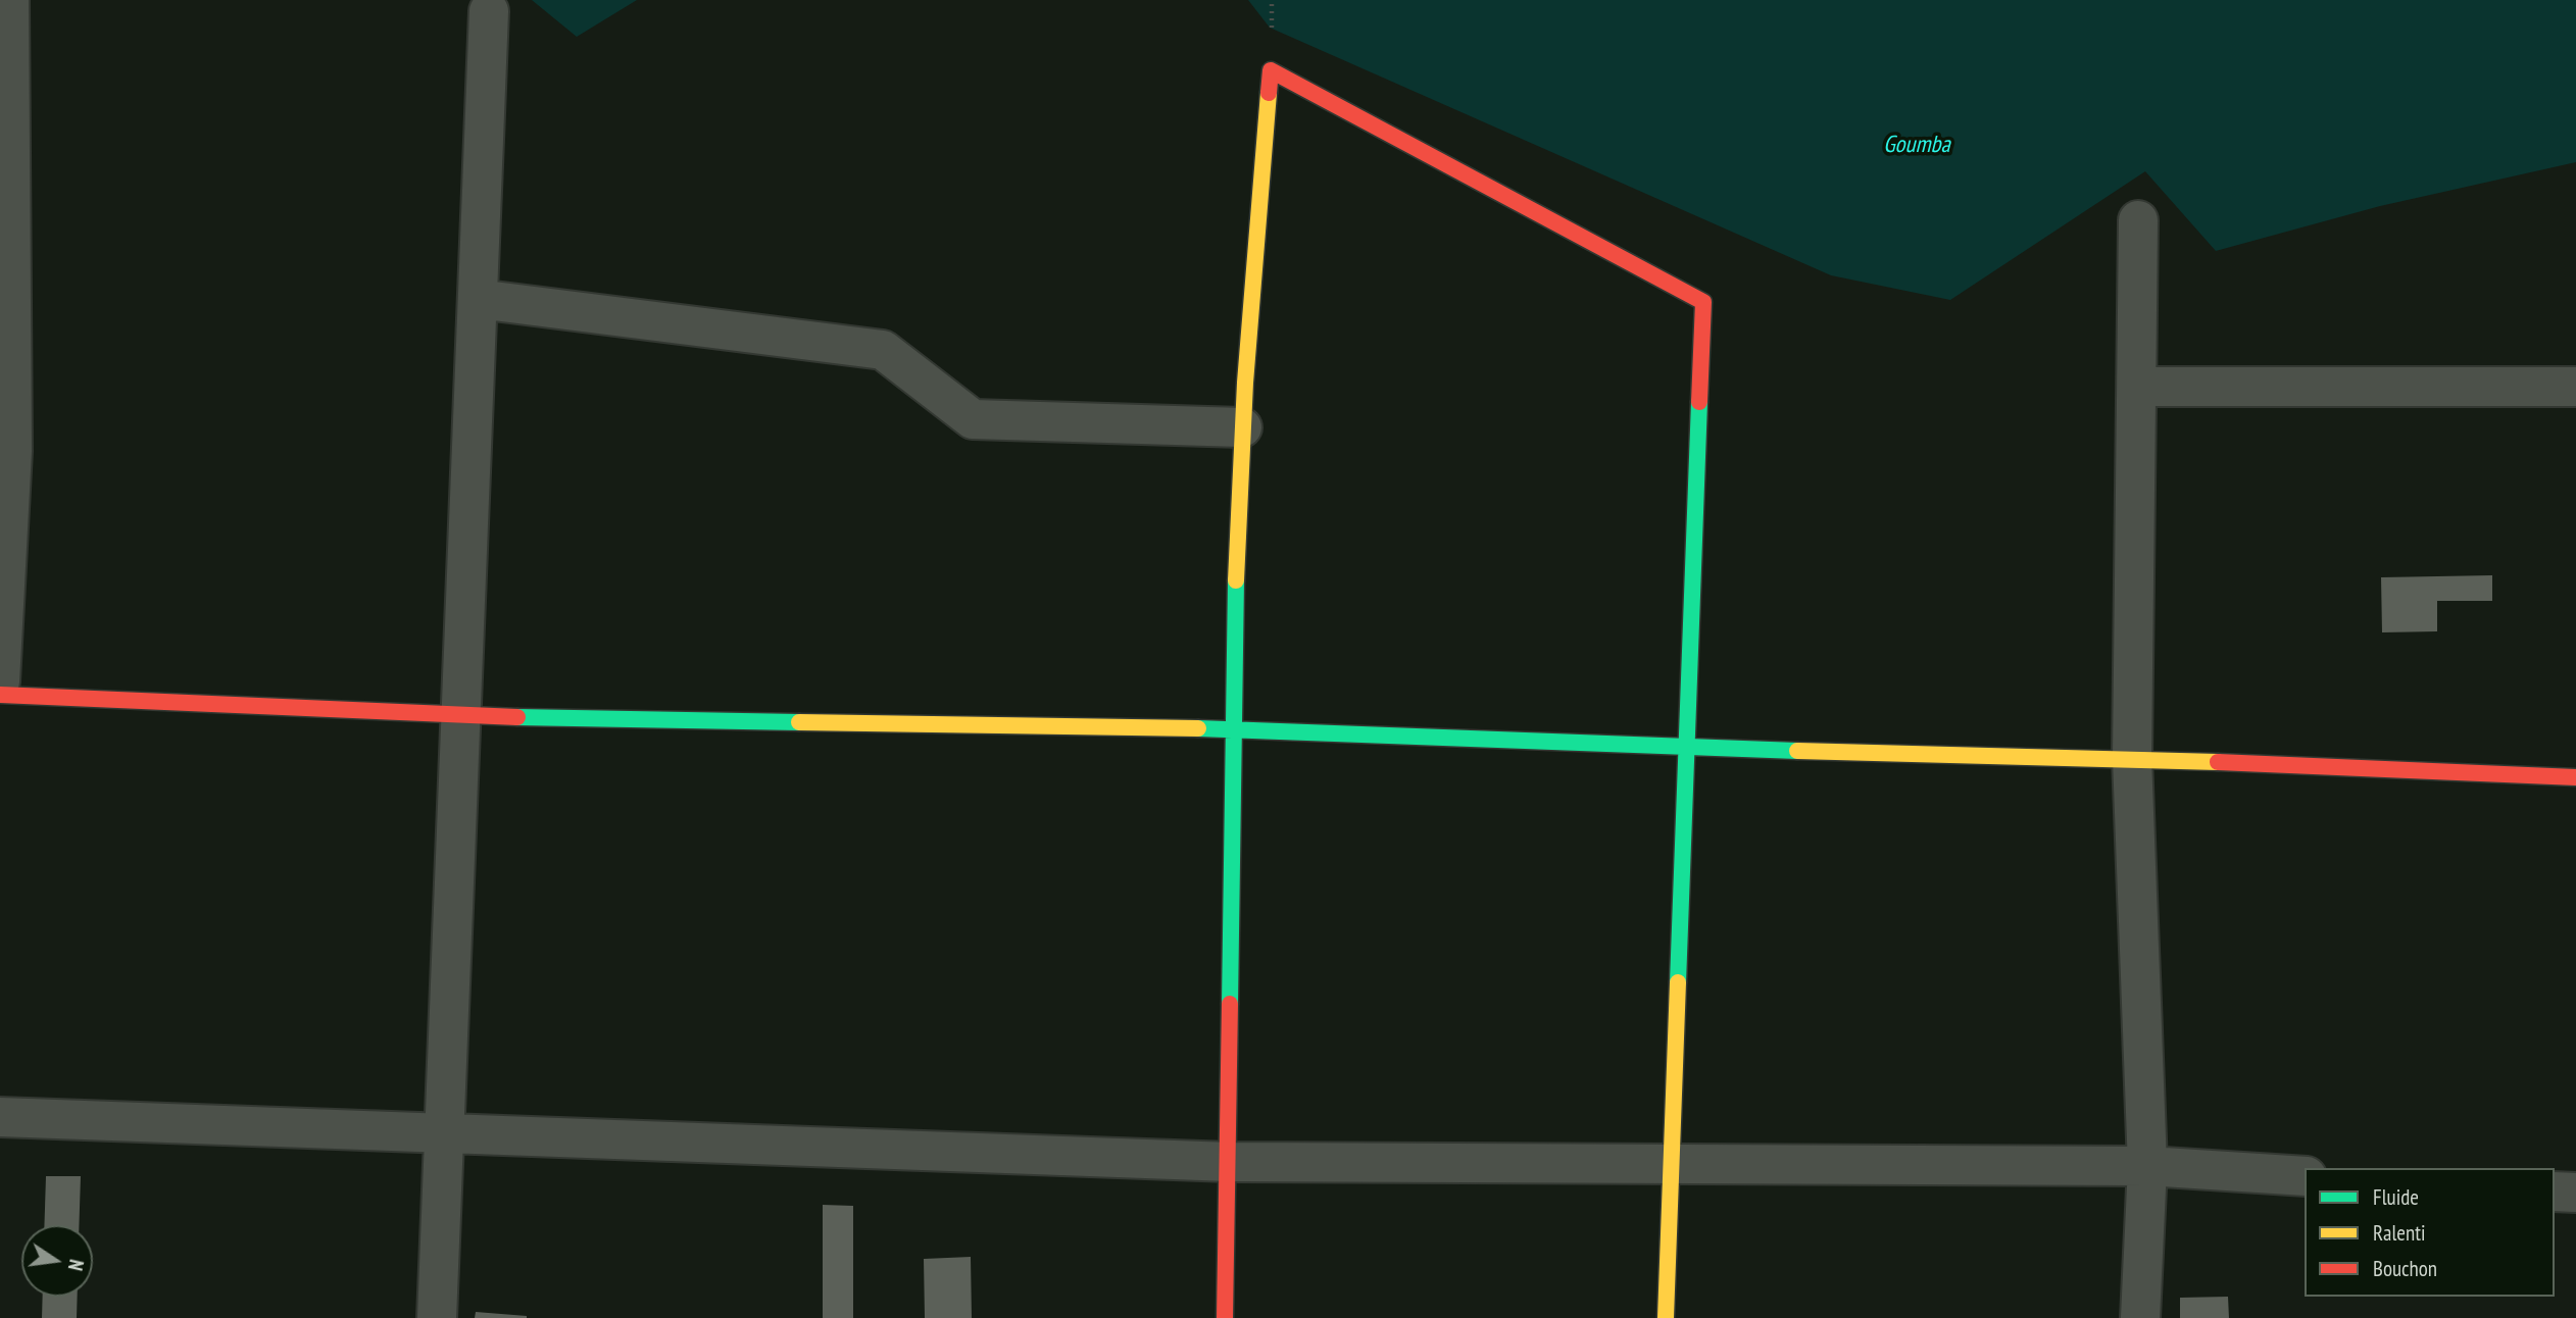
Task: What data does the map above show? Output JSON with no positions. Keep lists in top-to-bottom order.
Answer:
{
  "water": ["Goumba"],
  "legend": ["Fluide", "Ralenti", "Bouchon"],
  "north": "right"
}
